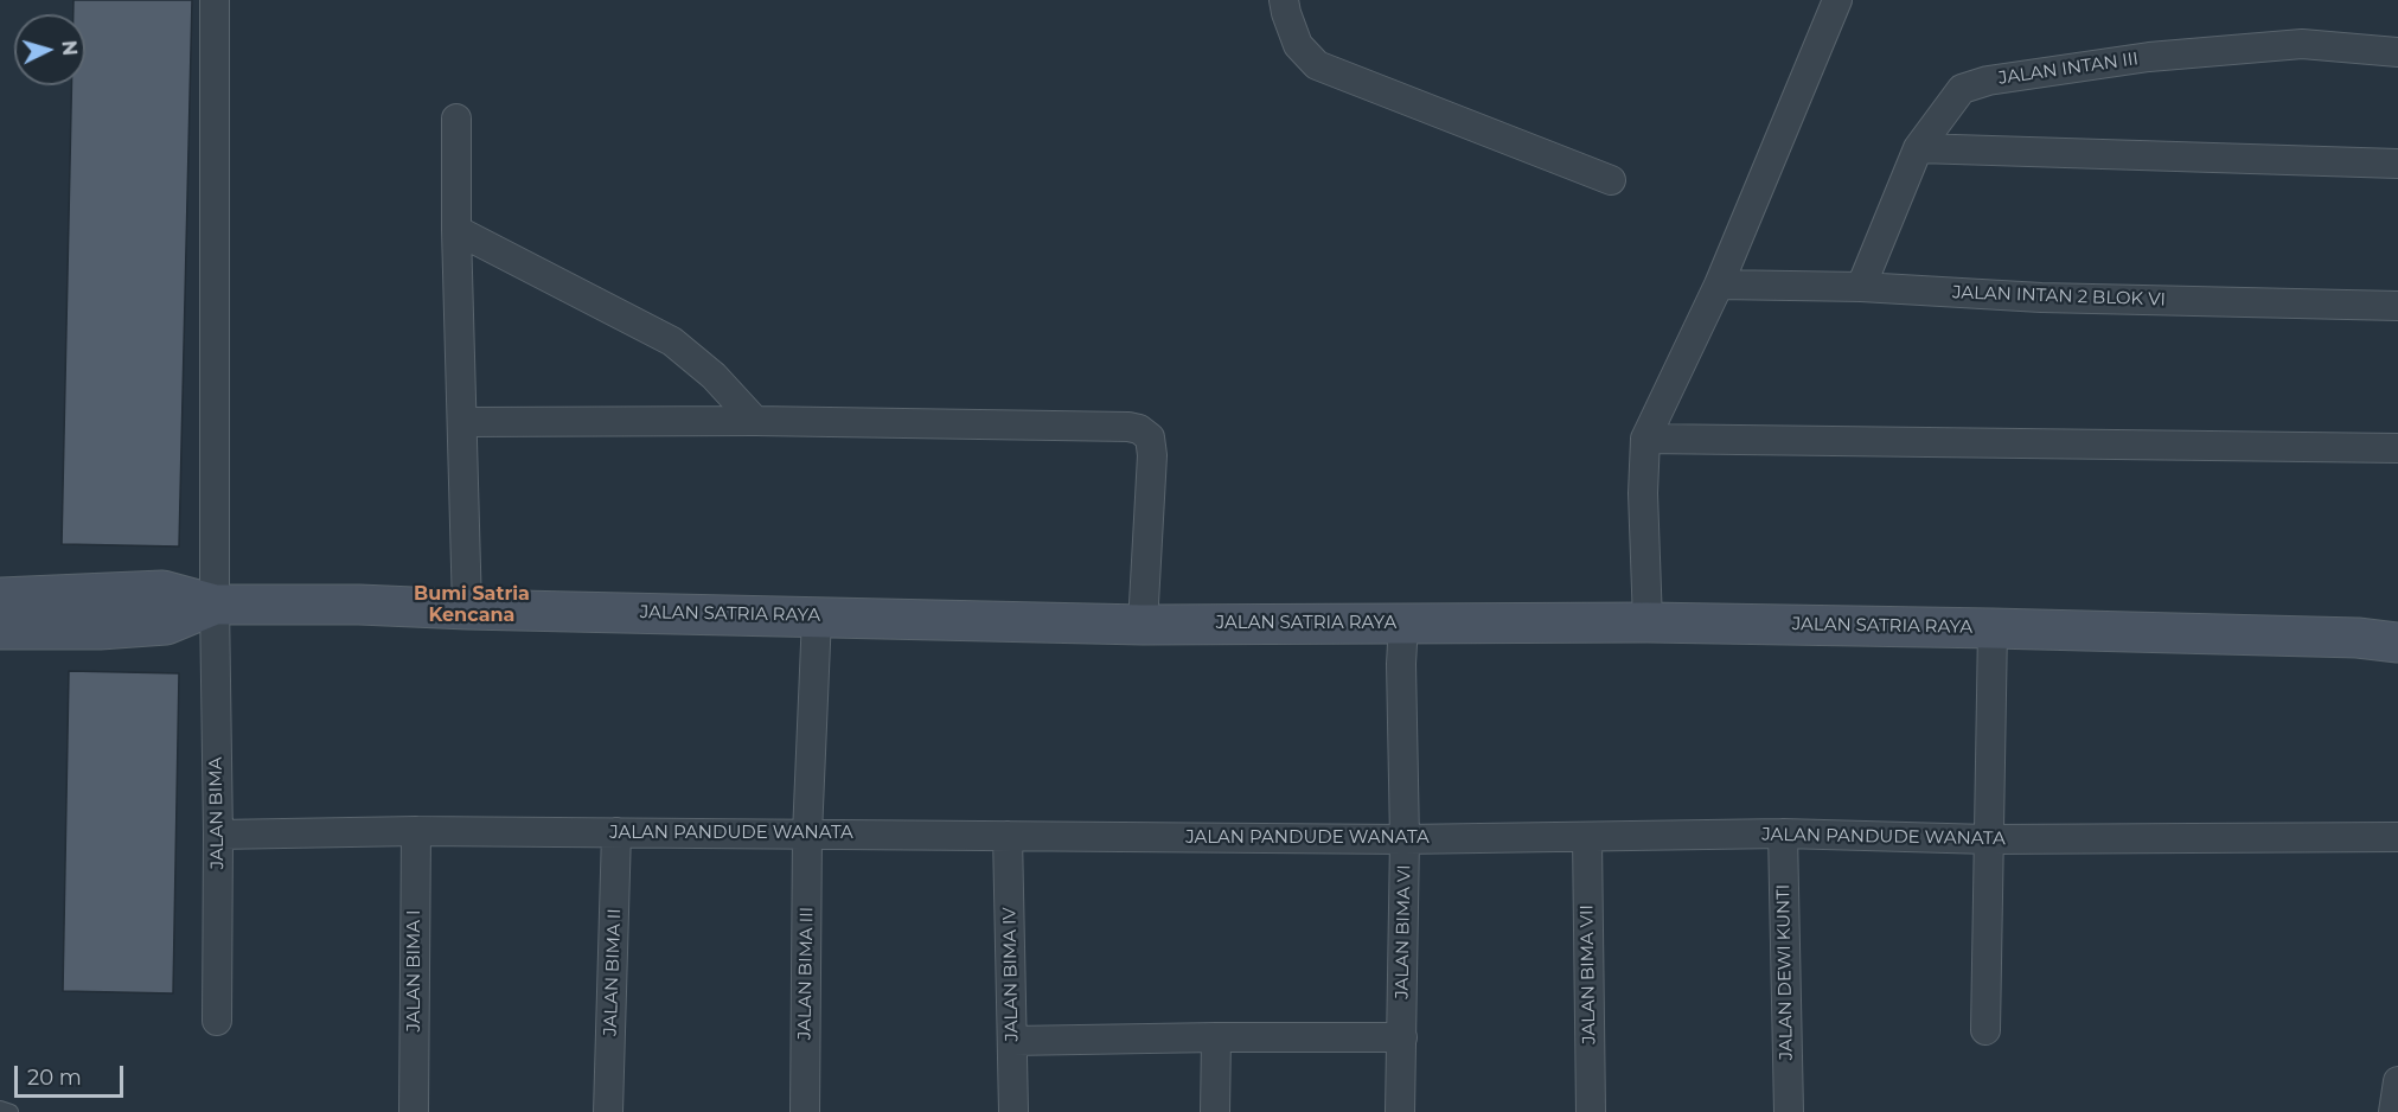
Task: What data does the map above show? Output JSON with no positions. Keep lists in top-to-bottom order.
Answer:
{
  "streets": {
    "street": [
      "JALAN INTAN III",
      "JALAN INTAN 2 BLOK VI",
      "JALAN SATRIA RAYA",
      "JALAN BIMA",
      "JALAN PANDUDE WANATA",
      "JALAN BIMA VI",
      "JALAN BIMA I",
      "JALAN BIMA II",
      "JALAN DEWI KUNTI",
      "JALAN BIMA III",
      "JALAN BIMA IV",
      "JALAN BIMA VII"
    ]
  },
  "crossings": [
    ["JALAN INTAN III", "JALAN INTAN 2 BLOK VI"],
    ["JALAN SATRIA RAYA", "JALAN BIMA"],
    ["JALAN SATRIA RAYA", "JALAN BIMA VI"],
    ["JALAN SATRIA RAYA", "JALAN BIMA III"],
    ["JALAN BIMA", "JALAN PANDUDE WANATA"],
    ["JALAN PANDUDE WANATA", "JALAN BIMA VI"],
    ["JALAN PANDUDE WANATA", "JALAN BIMA I"],
    ["JALAN PANDUDE WANATA", "JALAN BIMA II"],
    ["JALAN PANDUDE WANATA", "JALAN DEWI KUNTI"],
    ["JALAN PANDUDE WANATA", "JALAN BIMA III"],
    ["JALAN PANDUDE WANATA", "JALAN BIMA IV"],
    ["JALAN PANDUDE WANATA", "JALAN BIMA VII"]
  ],
  "districts": ["Bumi Satria Kencana"],
  "scale_bar": "20 m",
  "north": "right"
}
